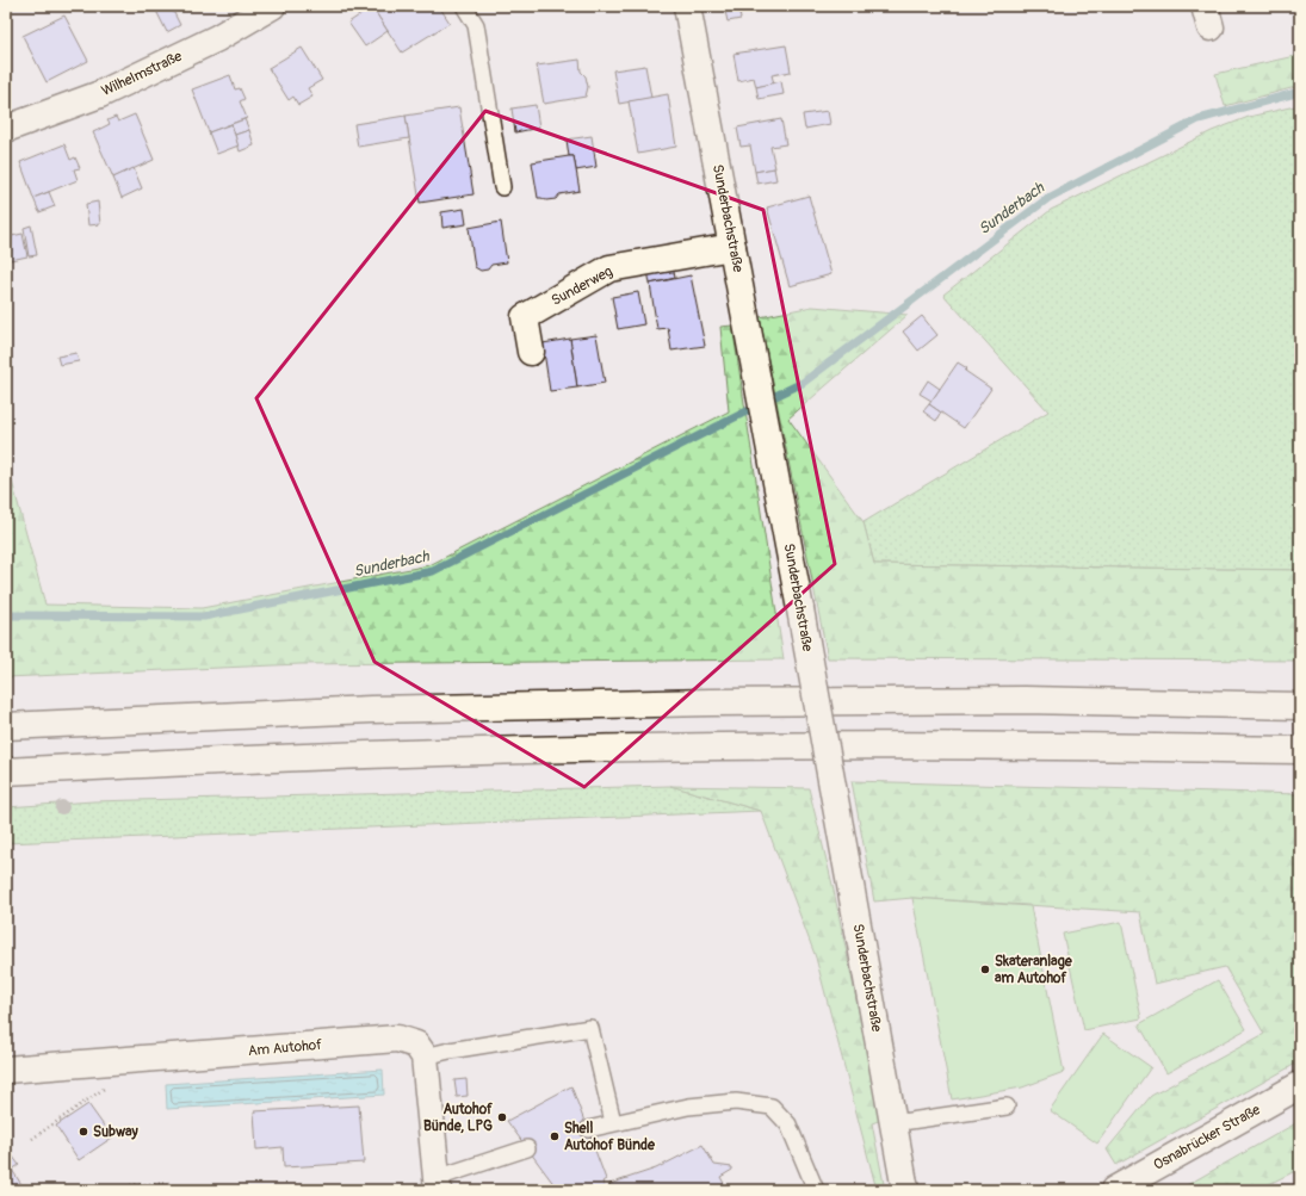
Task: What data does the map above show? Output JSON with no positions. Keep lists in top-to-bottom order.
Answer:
{
  "streets": {
    "main road": [
      "Wilhelmstraße",
      "Sunderbachstraße",
      "Sunderweg",
      "Am Autohof",
      "Osnabrücker Straße"
    ]
  },
  "crossings": [
    ["Sunderbachstraße", "Sunderweg"]
  ],
  "water": ["Sunderbach"],
  "places": [
    "Skateranlage am Autohof",
    "Autohof Bünde, LPG",
    "Subway",
    "Shell Autohof Bünde"
  ]
}
